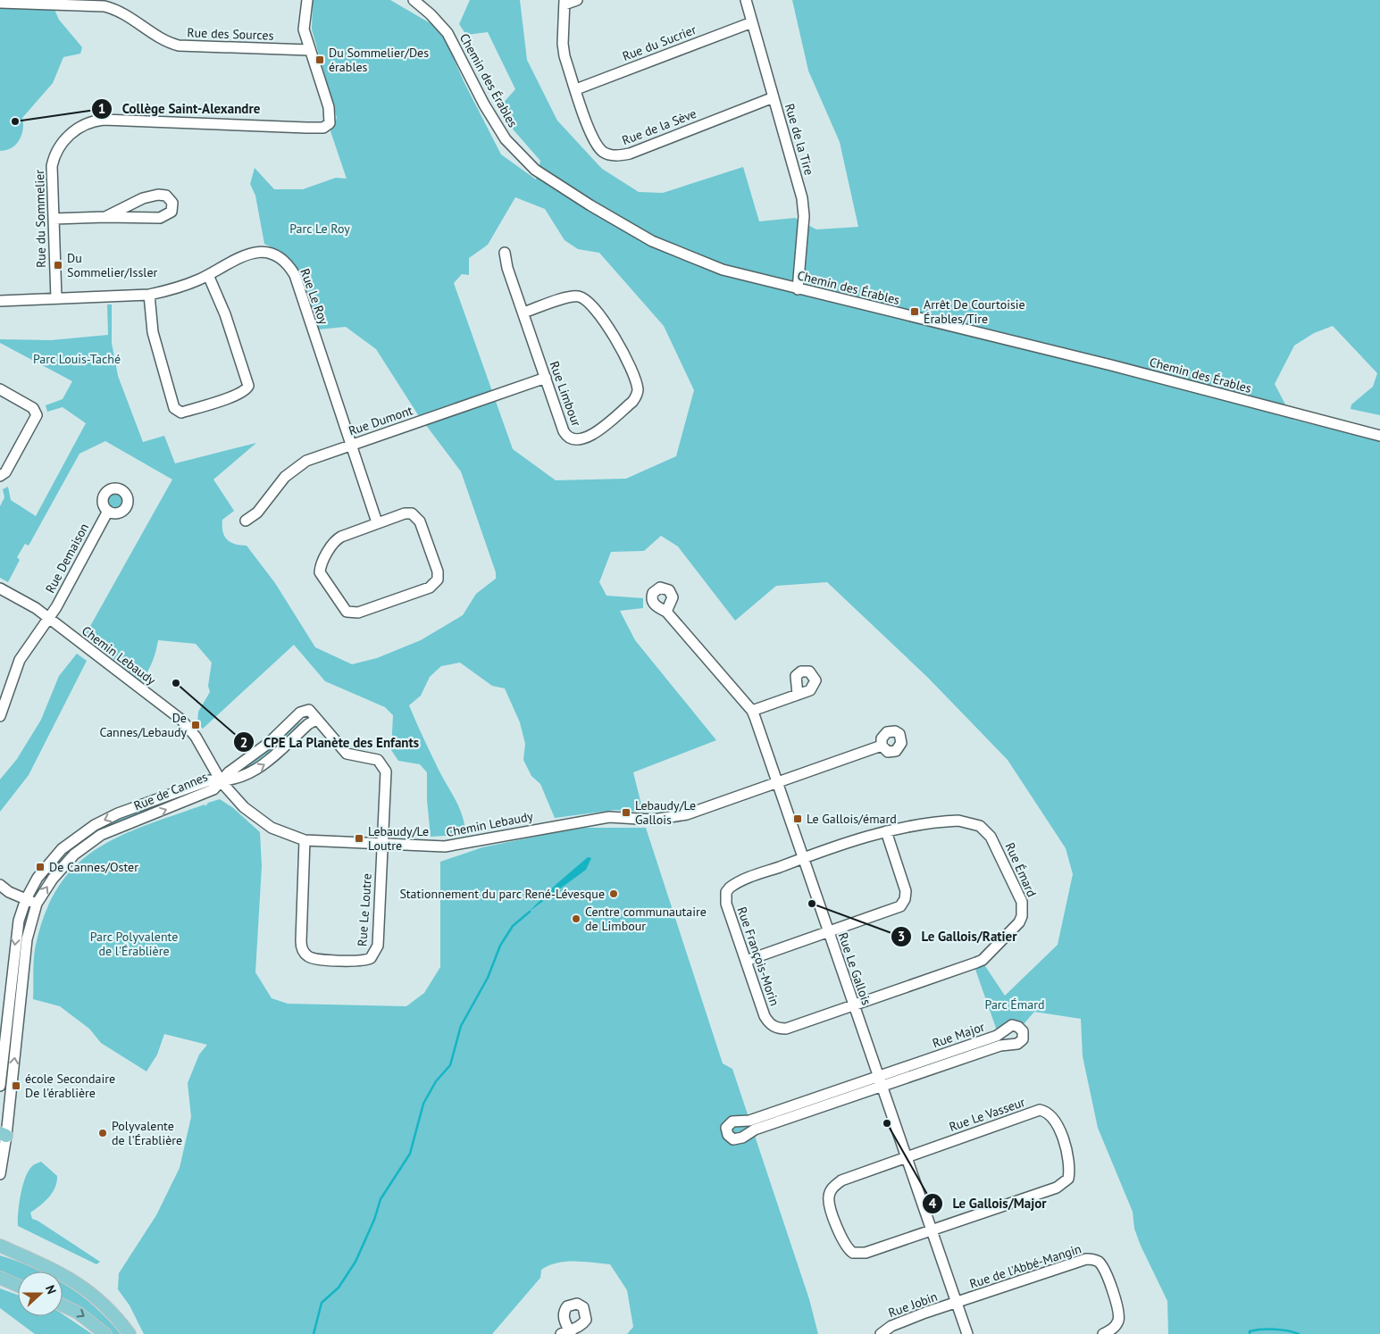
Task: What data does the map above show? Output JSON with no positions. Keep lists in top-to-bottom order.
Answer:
{
  "streets": {
    "street": [
      "Rue des Sources",
      "Rue du Sucrier",
      "Chemin des Érables",
      "Rue de la Sève",
      "Rue de la Tire",
      "Rue du Sommelier",
      "Rue Le Roy",
      "Rue Limbour",
      "Rue Dumont",
      "Rue Demaison",
      "Chemin Lebaudy",
      "Rue de Cannes",
      "Rue Émard",
      "Rue Le Loutre",
      "Rue François-Morin",
      "Rue Le Gallois",
      "Rue Major",
      "Rue Le Vasseur",
      "Rue de l'Abbé-Mangin",
      "Rue Jobin"
    ]
  },
  "crossings": [
    ["Rue des Sources", "Rue du Sommelier"],
    ["Rue du Sucrier", "Rue de la Sève"],
    ["Rue du Sucrier", "Rue de la Tire"],
    ["Chemin des Érables", "Rue de la Tire"],
    ["Rue de la Sève", "Rue de la Tire"],
    ["Rue du Sommelier", "Rue Le Roy"],
    ["Rue Le Roy", "Rue Dumont"],
    ["Rue Limbour", "Rue Dumont"],
    ["Rue Demaison", "Chemin Lebaudy"],
    ["Chemin Lebaudy", "Rue de Cannes"],
    ["Chemin Lebaudy", "Rue Le Loutre"],
    ["Chemin Lebaudy", "Rue Le Gallois"],
    ["Rue de Cannes", "Rue Le Loutre"],
    ["Rue Émard", "Rue François-Morin"],
    ["Rue Émard", "Rue Le Gallois"],
    ["Rue François-Morin", "Rue Le Gallois"],
    ["Rue Le Gallois", "Rue Major"],
    ["Rue Le Gallois", "Rue Le Vasseur"],
    ["Rue Le Gallois", "Rue de l'Abbé-Mangin"],
    ["Rue Le Gallois", "Rue Jobin"],
    ["Rue de l'Abbé-Mangin", "Rue Jobin"]
  ],
  "parks": [
    "Parc Le Roy",
    "Parc Louis-Taché",
    "Parc Polyvalente de l'Érablière",
    "Parc Émard"
  ],
  "places": {
    "transit": [
      "Du Sommelier/Des érables",
      "Du Sommelier/Issler",
      "Arrêt De Courtoisie Érables/Tire",
      "De Cannes/Lebaudy",
      "Lebaudy/Le Gallois",
      "Le Gallois/émard",
      "Lebaudy/Le Loutre",
      "De Cannes/Oster",
      "école Secondaire De l'érablière"
    ],
    "other": [
      "Collège Saint-Alexandre",
      "CPE La Planète des Enfants",
      "Stationnement du parc René-Lévesque",
      "Le Gallois/Ratier",
      "Centre communautaire de Limbour",
      "Le Gallois/Major",
      "Polyvalente de l'Érablière"
    ]
  },
  "north": "right"
}
